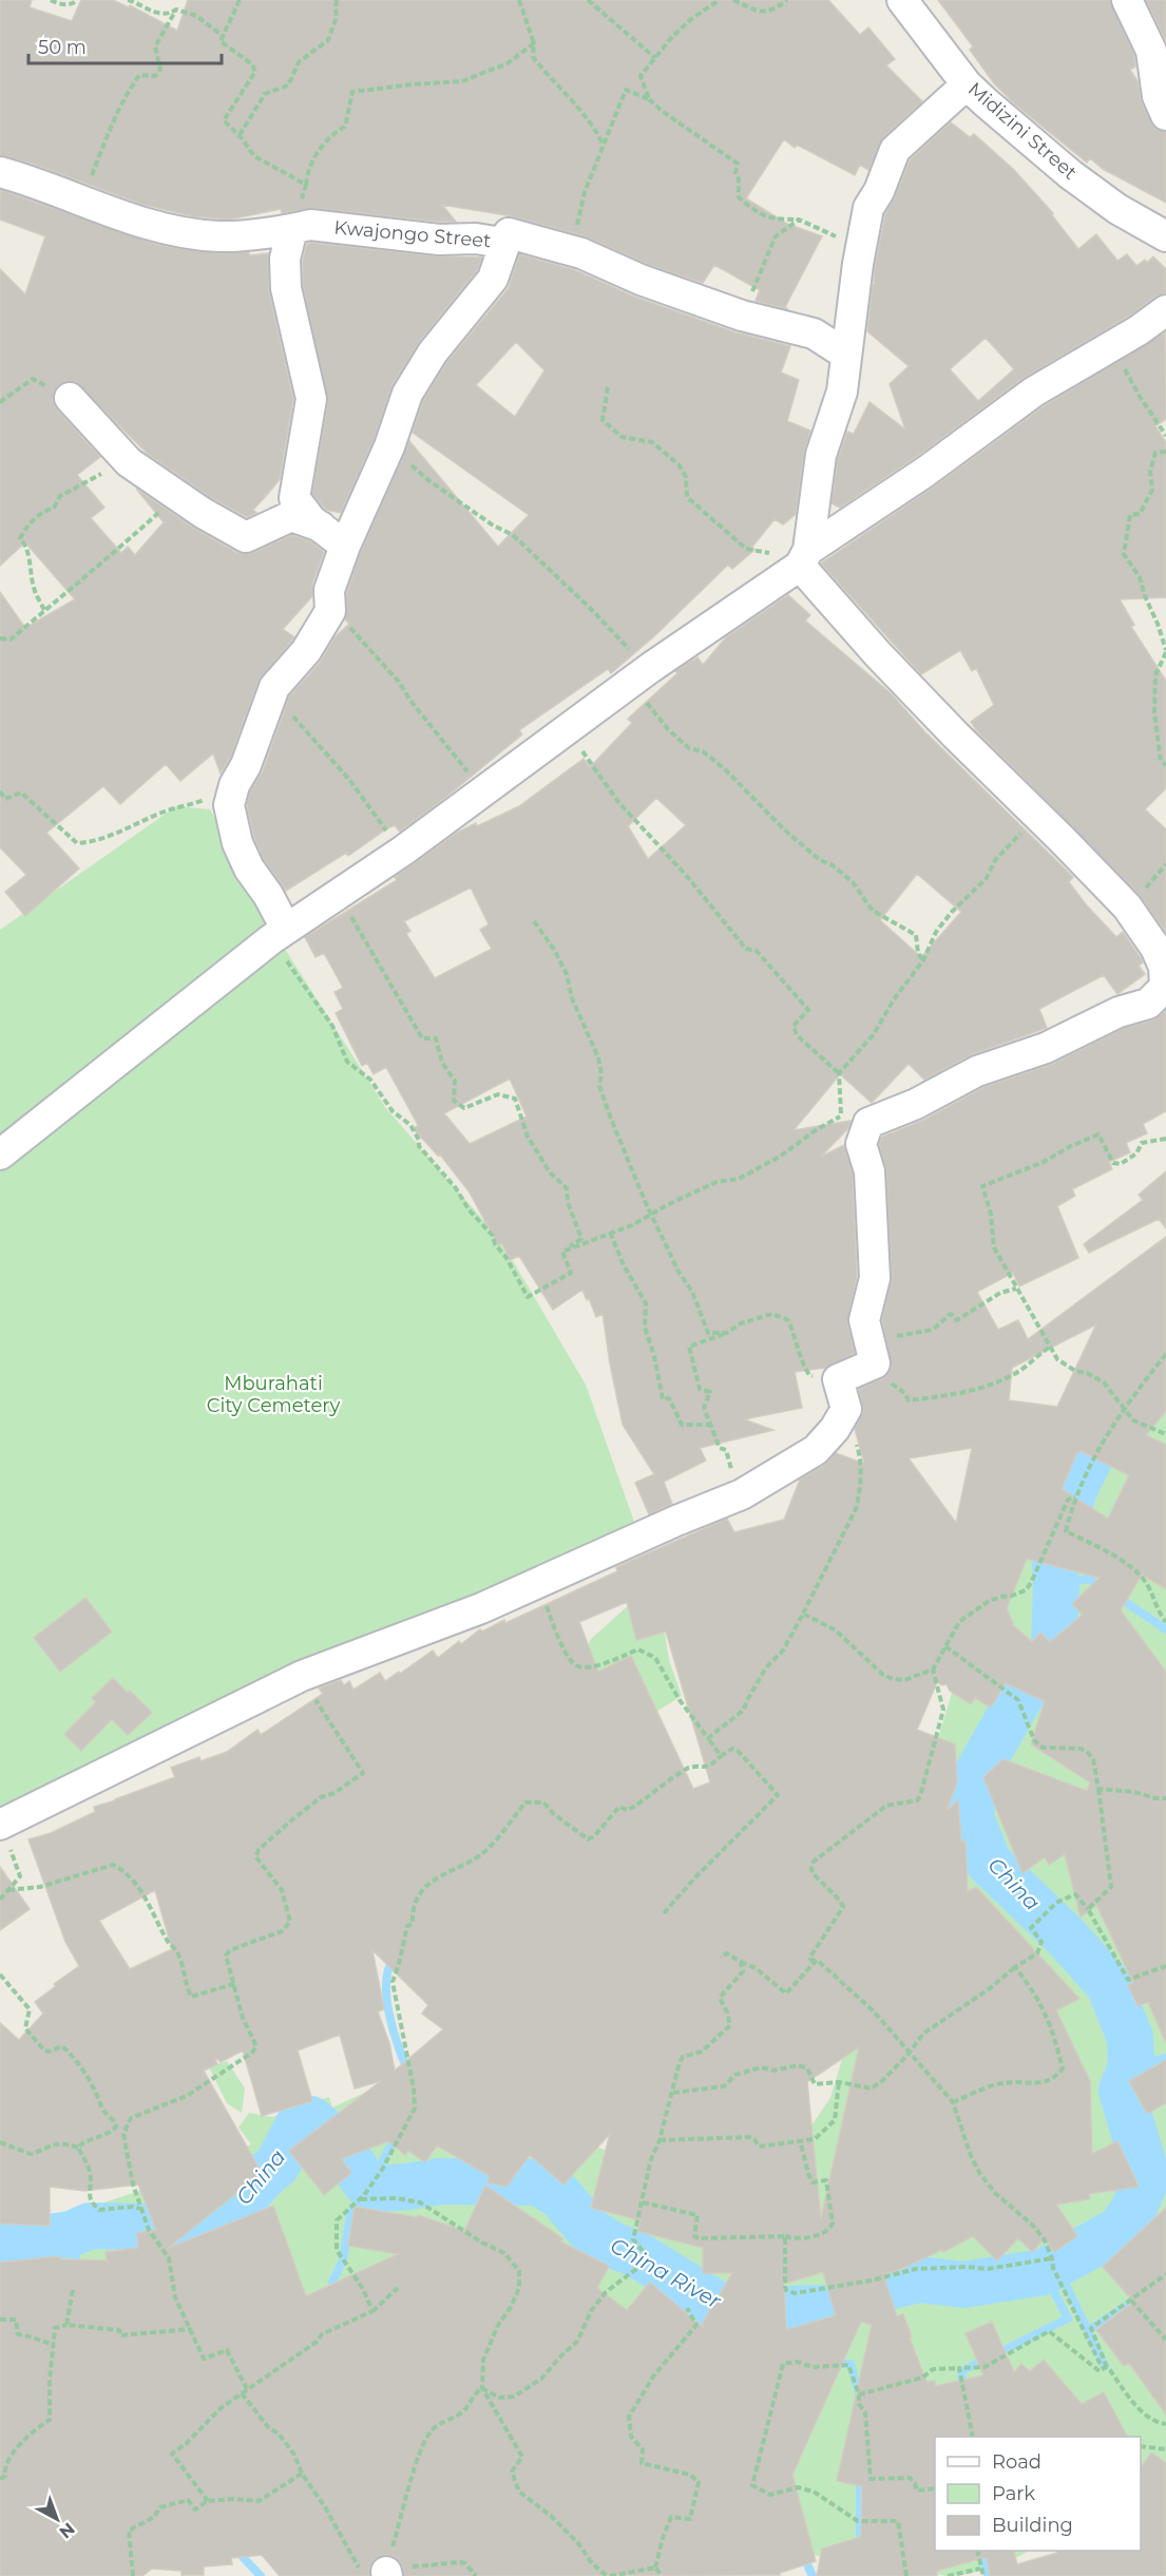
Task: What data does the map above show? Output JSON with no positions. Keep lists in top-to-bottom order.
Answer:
{
  "streets": {
    "street": ["Midizini Street", "Kwajongo Street"]
  },
  "water": ["China", "China River"],
  "parks": ["Mburahati City Cemetery"],
  "legend": ["Road", "Park", "Building"],
  "scale_bar": "50 m",
  "north": "bottom right"
}
